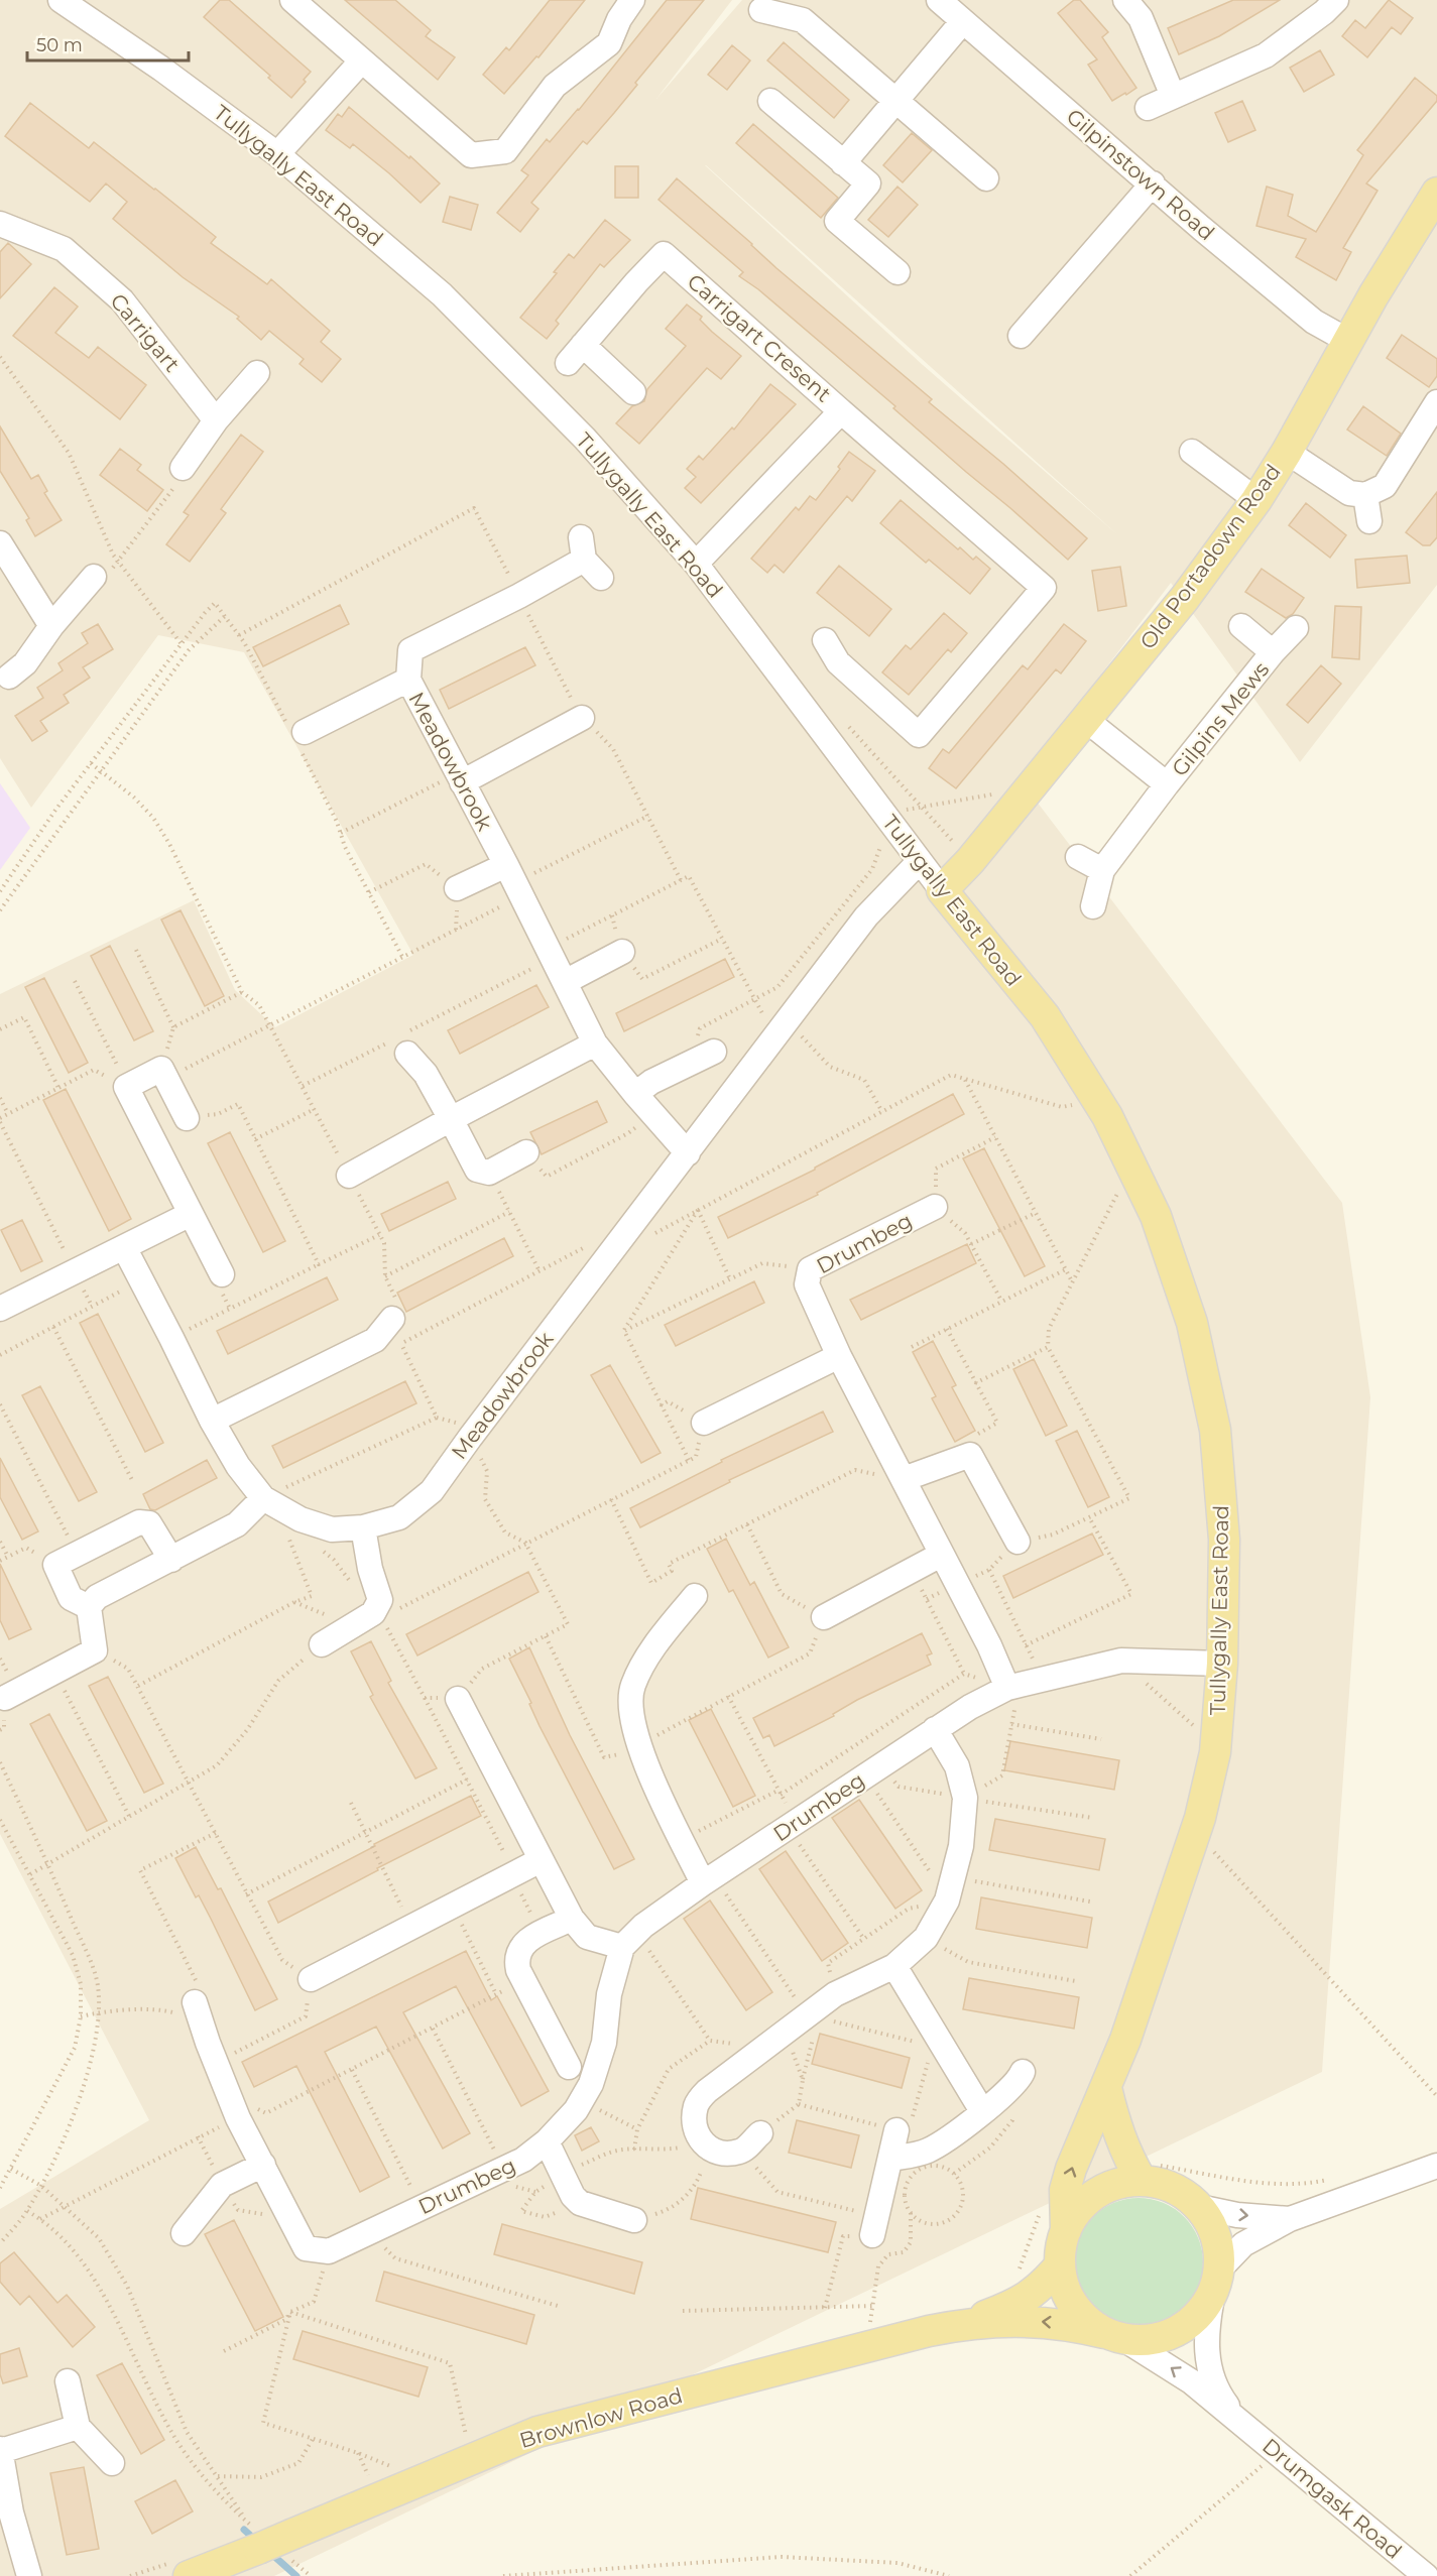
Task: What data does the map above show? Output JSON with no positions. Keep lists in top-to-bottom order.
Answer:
{
  "streets": {
    "main road": ["Tullygally East Road", "Old Portadown Road", "Brownlow Road"],
    "street": [
      "Gilpinstown Road",
      "Carrigart",
      "Carrigart Cresent",
      "Gilpins Mews",
      "Meadowbrook",
      "Drumbeg",
      "Drumgask Road"
    ]
  },
  "crossings": [
    ["Gilpinstown Road", "Old Portadown Road"],
    ["Tullygally East Road", "Carrigart Cresent"],
    ["Tullygally East Road", "Old Portadown Road"],
    ["Tullygally East Road", "Meadowbrook"],
    ["Tullygally East Road", "Drumbeg"],
    ["Tullygally East Road", "Brownlow Road"],
    ["Old Portadown Road", "Gilpins Mews"]
  ],
  "scale_bar": "50 m"
}
